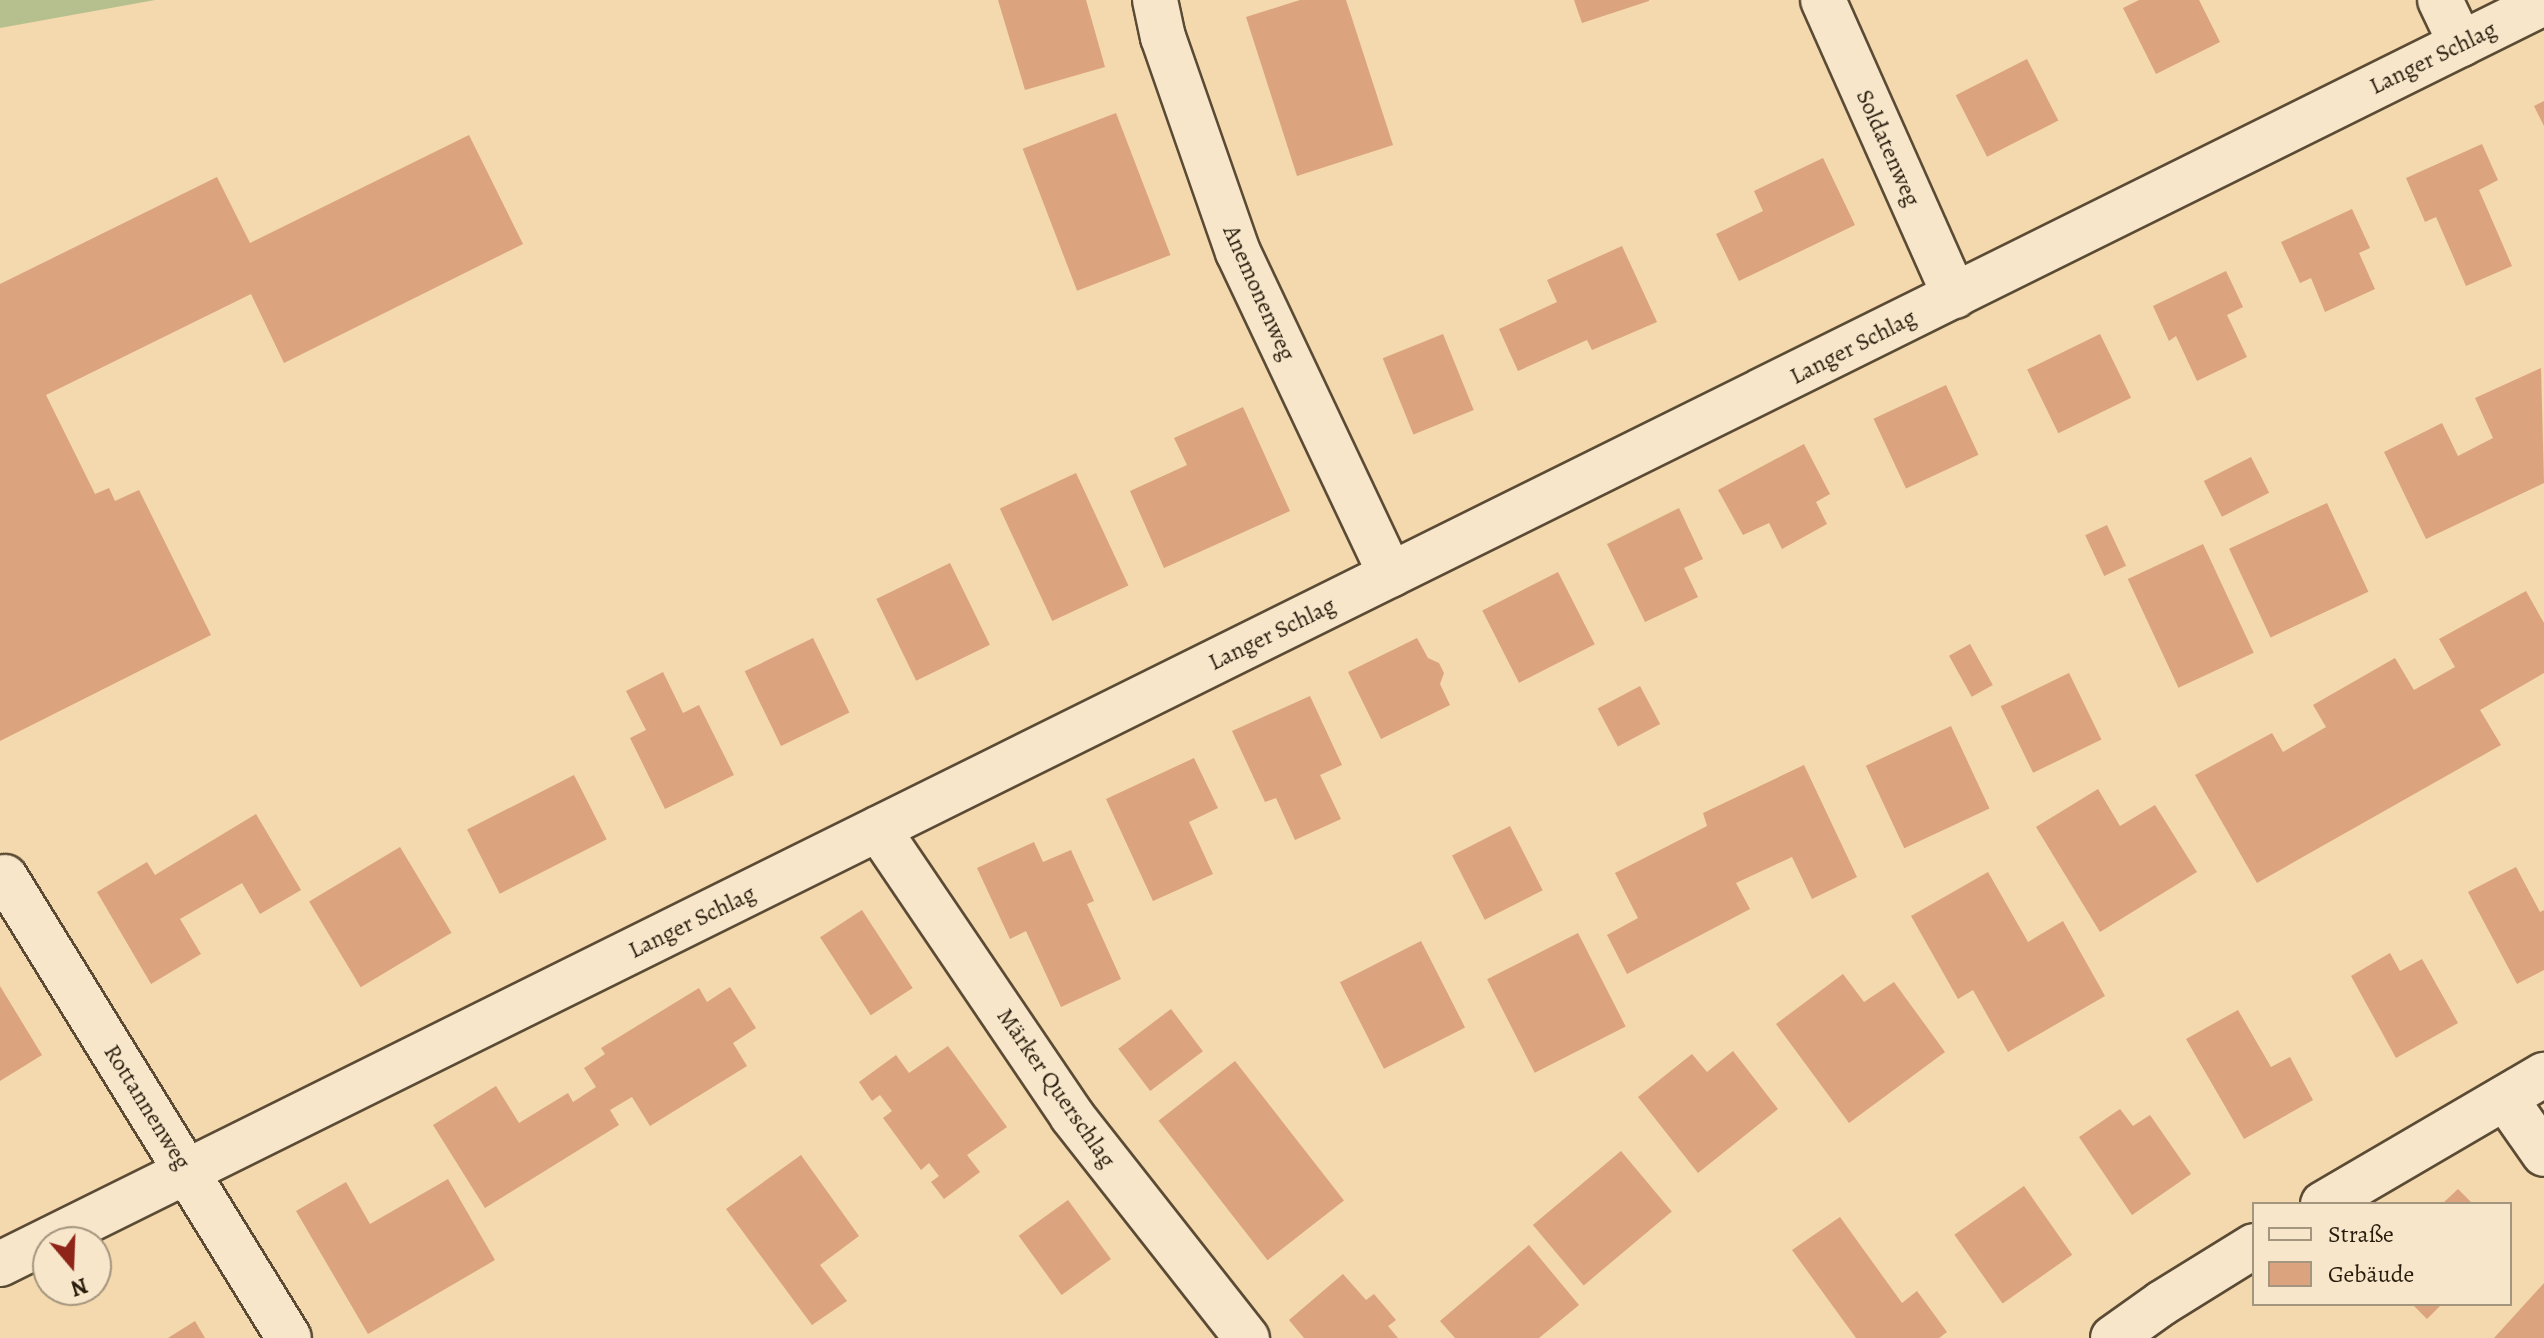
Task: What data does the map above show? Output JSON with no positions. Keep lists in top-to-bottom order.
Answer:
{
  "streets": {
    "street": [
      "Langer Schlag",
      "Soldatenweg",
      "Anemonenweg",
      "Märker Querschlag",
      "Rottannenweg"
    ]
  },
  "crossings": [
    ["Langer Schlag", "Soldatenweg"],
    ["Langer Schlag", "Anemonenweg"],
    ["Langer Schlag", "Märker Querschlag"],
    ["Langer Schlag", "Rottannenweg"]
  ],
  "legend": ["Straße", "Gebäude"],
  "north": "bottom"
}
